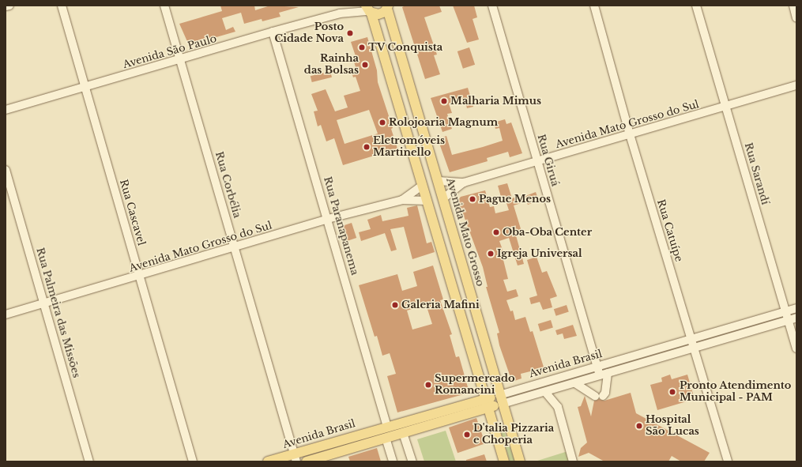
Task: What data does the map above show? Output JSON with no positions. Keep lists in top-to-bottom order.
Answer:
{
  "streets": {
    "main road": ["Avenida Mato Grosso", "Avenida Brasil"],
    "street": [
      "Avenida São Paulo",
      "Avenida Mato Grosso do Sul",
      "Rua Giruá",
      "Rua Sarandí",
      "Rua Corbélia",
      "Rua Cascavel",
      "Rua Paranapanema",
      "Rua Catuípe",
      "Rua Palmeira das Missões"
    ]
  },
  "crossings": [
    ["Avenida São Paulo", "Rua Corbélia"],
    ["Avenida São Paulo", "Rua Cascavel"],
    ["Avenida São Paulo", "Rua Paranapanema"],
    ["Avenida Mato Grosso do Sul", "Rua Giruá"],
    ["Avenida Mato Grosso do Sul", "Rua Sarandí"],
    ["Avenida Mato Grosso do Sul", "Rua Corbélia"],
    ["Avenida Mato Grosso do Sul", "Rua Cascavel"],
    ["Avenida Mato Grosso do Sul", "Rua Paranapanema"],
    ["Avenida Mato Grosso do Sul", "Rua Catuípe"],
    ["Avenida Mato Grosso do Sul", "Rua Palmeira das Missões"],
    ["Rua Giruá", "Avenida Brasil"],
    ["Rua Sarandí", "Avenida Brasil"],
    ["Rua Corbélia", "Avenida Brasil"],
    ["Rua Paranapanema", "Avenida Brasil"],
    ["Rua Catuípe", "Avenida Brasil"],
    ["Avenida Mato Grosso", "Avenida Brasil"]
  ],
  "places": [
    "Posto Cidade Nova",
    "TV Conquista",
    "Rainha das Bolsas",
    "Malharia Mimus",
    "Rolojoaria Magnum",
    "Eletromóveis Martinello",
    "Pague Menos",
    "Oba-Oba Center",
    "Igreja Universal",
    "Galeria Mafini",
    "Supermercado Romancini",
    "Pronto Atendimento Municipal - PAM",
    "Hospital São Lucas",
    "D'talia Pizzaria e Choperia"
  ]
}
